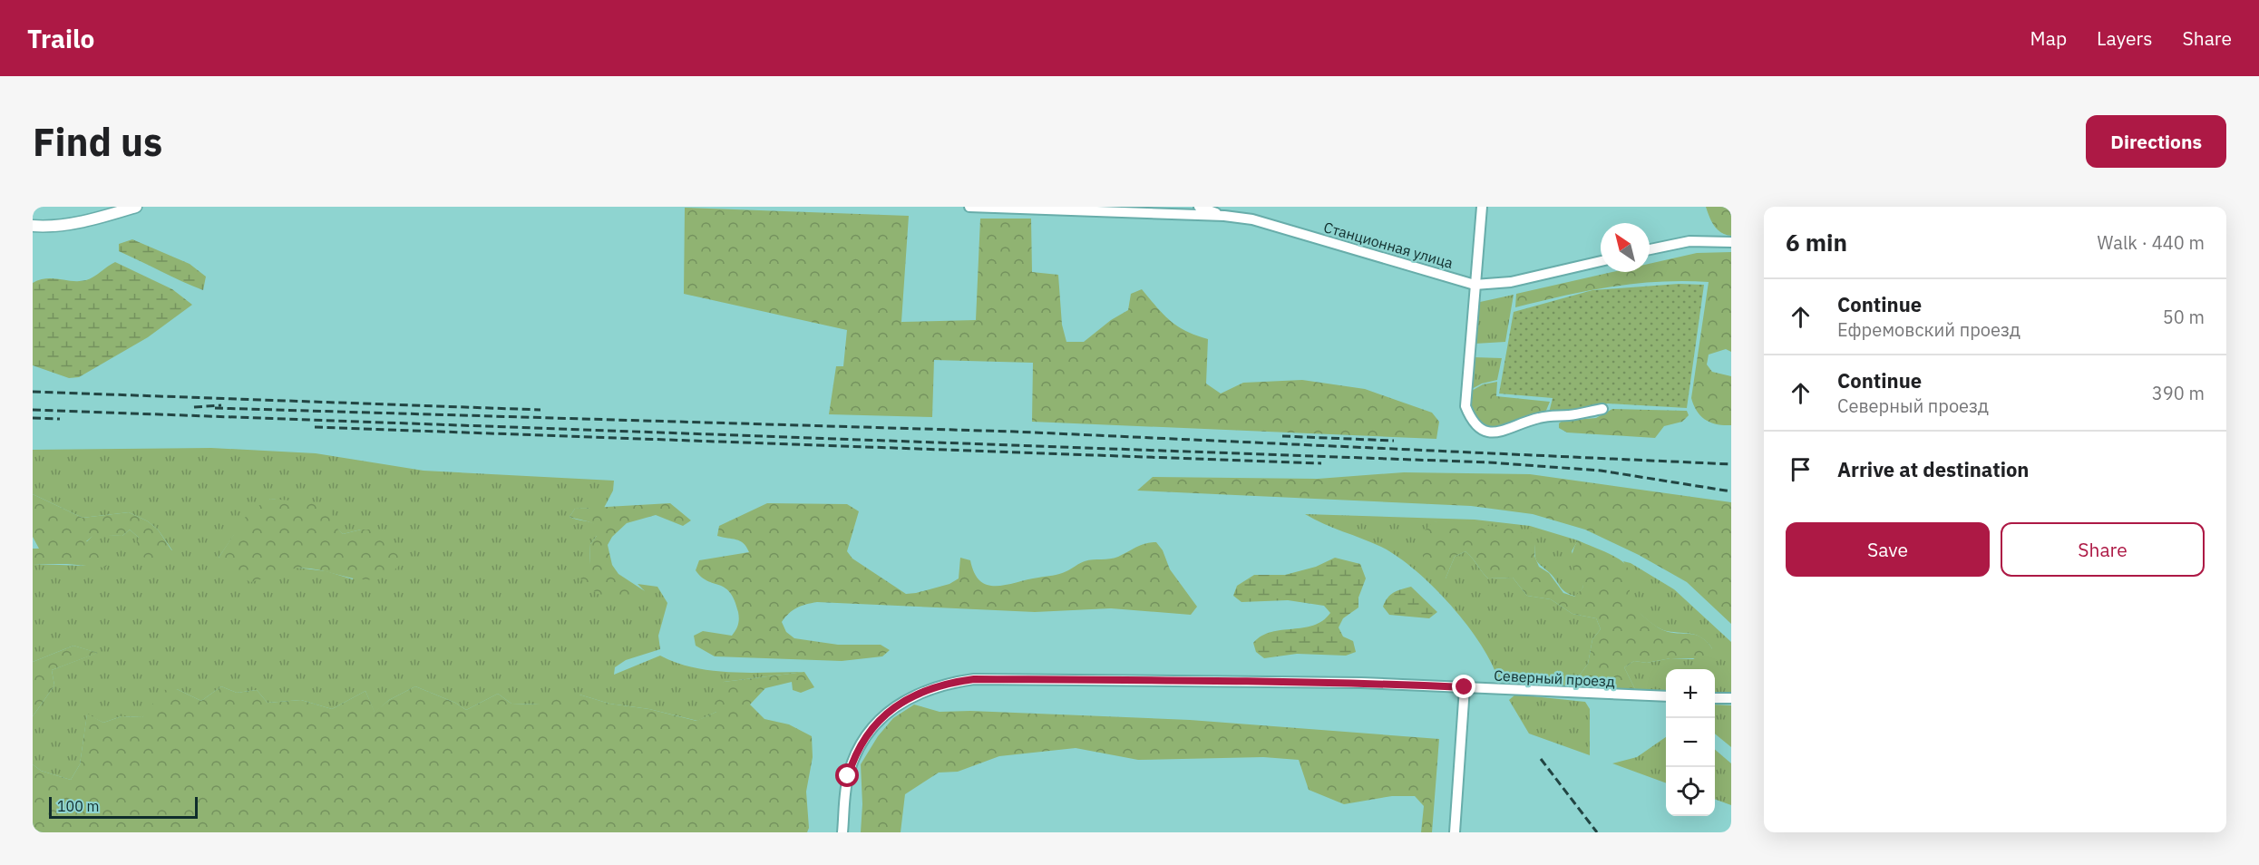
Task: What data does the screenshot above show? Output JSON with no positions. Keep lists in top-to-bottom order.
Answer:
{
  "streets": {
    "street": ["Станционная улица", "Северный проезд"]
  },
  "scale_bar": "100 m",
  "north": "top left",
  "page": {
    "header": "Trailo",
    "nav": ["Map", "Layers", "Share"],
    "buttons": [
      "Directions",
      ["Save", "Share"]
    ],
    "title": "Find us",
    "heading": ["6 min", "Walk · 440 m"],
    "list": [
      ["Continue", "Ефремовский проезд", "50 m"],
      ["Continue", "Северный проезд", "390 m"],
      "Arrive at destination"
    ],
    "map_buttons": ["+", "−"],
    "scale": "100 m"
  }
}
